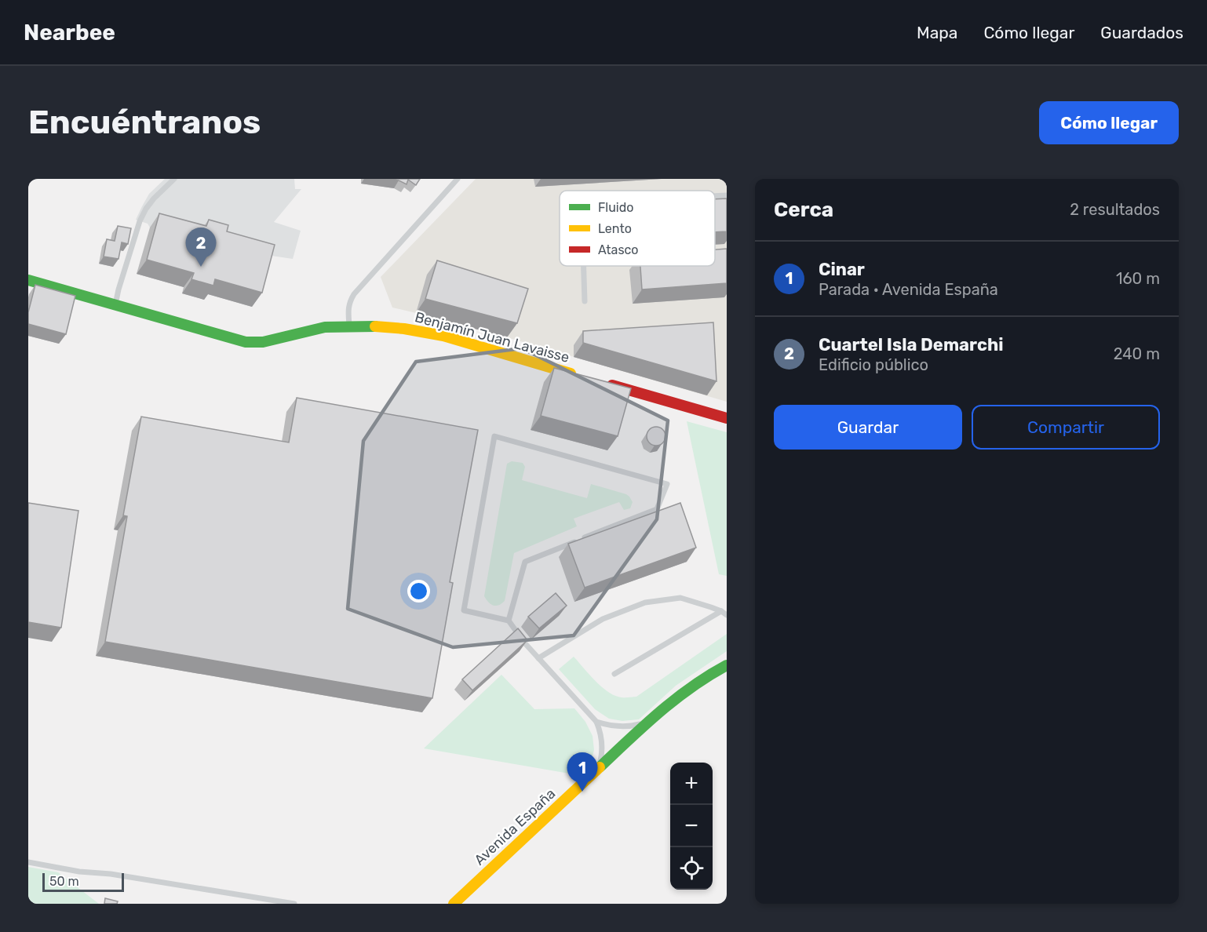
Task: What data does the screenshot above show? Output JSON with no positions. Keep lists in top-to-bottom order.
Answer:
{
  "streets": {
    "street": ["Benjamín Juan Lavaisse", "Avenida España"]
  },
  "legend": ["Fluido", "Lento", "Atasco"],
  "scale_bar": "50 m",
  "page": {
    "header": "Nearbee",
    "nav": ["Mapa", "Cómo llegar", "Guardados"],
    "buttons": [
      "Cómo llegar",
      ["Guardar", "Compartir"]
    ],
    "title": "Encuéntranos",
    "heading": ["Cerca", "2 resultados"],
    "pins": ["2", "1"],
    "list": [
      {
        "mark": "1",
        "name": "Cinar",
        "note": "Parada · Avenida España",
        "value": "160 m"
      },
      {
        "mark": "2",
        "name": "Cuartel Isla Demarchi",
        "note": "Edificio público",
        "value": "240 m"
      }
    ],
    "map_buttons": ["+", "−"],
    "scale": "50 m"
  }
}
